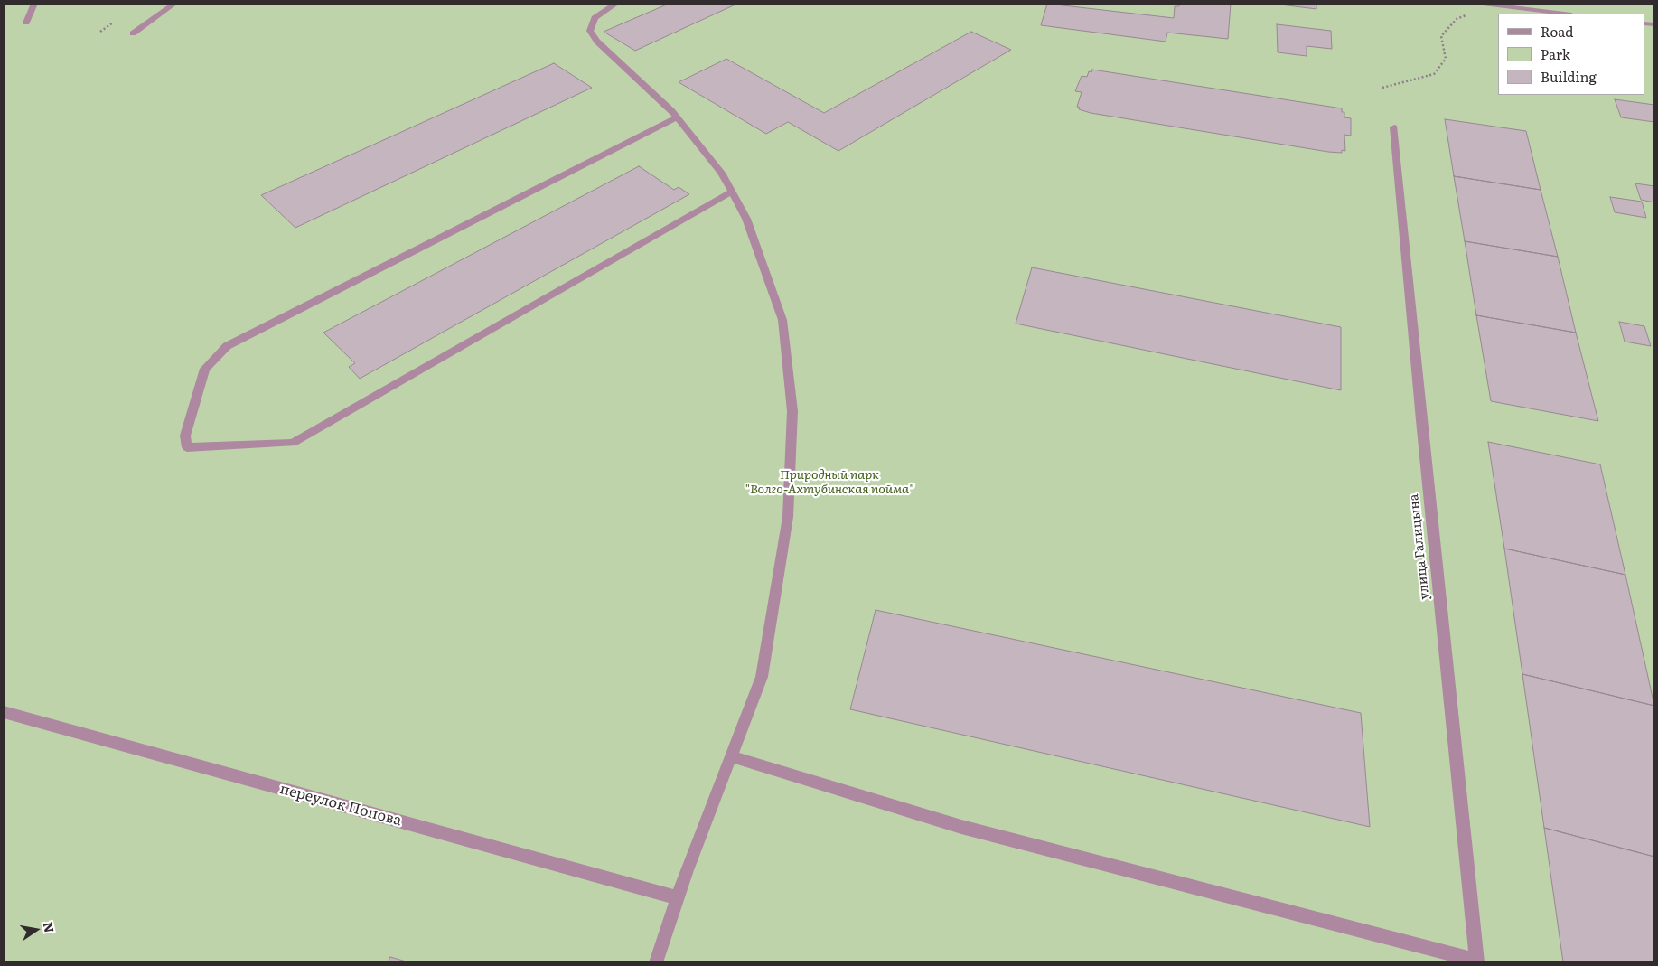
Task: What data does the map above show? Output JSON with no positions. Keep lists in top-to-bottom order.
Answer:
{
  "streets": {
    "street": ["улица Галицына", "переулок Попова"]
  },
  "parks": ["Природный парк \"Волго-Ахтубинская пойма\""],
  "legend": ["Road", "Park", "Building"],
  "north": "right"
}
